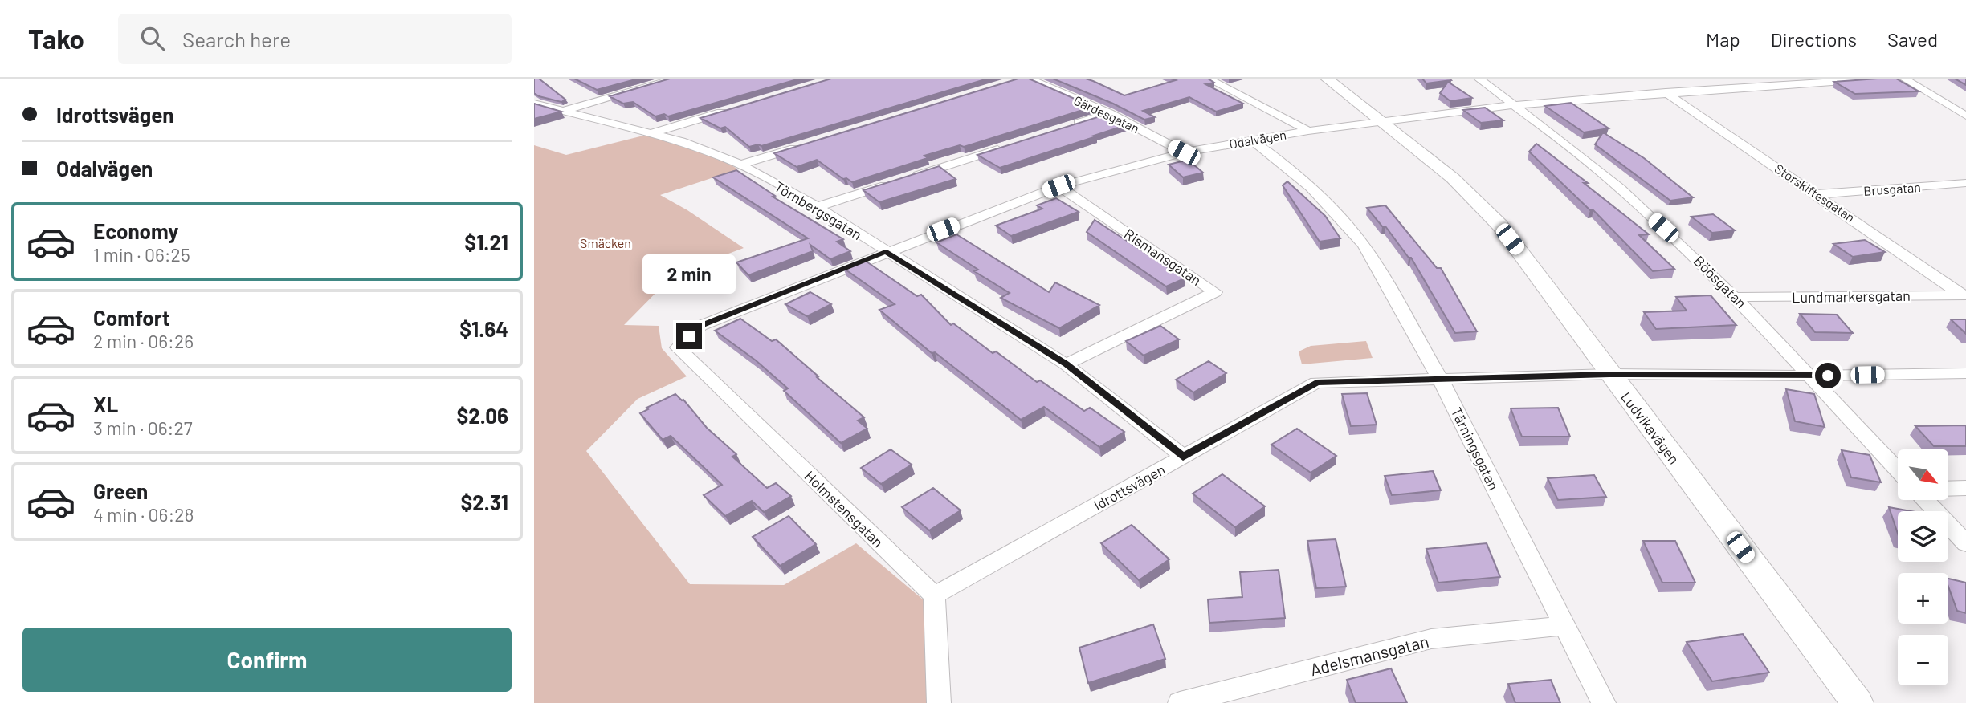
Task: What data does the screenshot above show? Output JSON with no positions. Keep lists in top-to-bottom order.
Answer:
{
  "streets": {
    "street": [
      "Gärdesgatan",
      "Odalvägen",
      "Brusgatan",
      "Storskiftesgatan",
      "Törnbergsgatan",
      "Rismansgatan",
      "Böösgatan",
      "Lundmarkersgatan",
      "Ludvikavägen",
      "Tärningsgatan",
      "Idrottsvägen",
      "Holmstensgatan",
      "Adelsmansgatan"
    ]
  },
  "crossings": [
    ["Gärdesgatan", "Odalvägen"],
    ["Odalvägen", "Storskiftesgatan"],
    ["Odalvägen", "Törnbergsgatan"],
    ["Odalvägen", "Rismansgatan"],
    ["Odalvägen", "Böösgatan"],
    ["Odalvägen", "Ludvikavägen"],
    ["Odalvägen", "Tärningsgatan"],
    ["Odalvägen", "Holmstensgatan"],
    ["Brusgatan", "Storskiftesgatan"],
    ["Storskiftesgatan", "Lundmarkersgatan"],
    ["Törnbergsgatan", "Rismansgatan"],
    ["Törnbergsgatan", "Idrottsvägen"],
    ["Böösgatan", "Lundmarkersgatan"],
    ["Böösgatan", "Idrottsvägen"],
    ["Ludvikavägen", "Idrottsvägen"],
    ["Tärningsgatan", "Idrottsvägen"],
    ["Tärningsgatan", "Adelsmansgatan"],
    ["Idrottsvägen", "Holmstensgatan"]
  ],
  "parks": ["Smäcken"],
  "north": "bottom right",
  "page": {
    "header": "Tako",
    "search": "Search here",
    "nav": ["Map", "Directions", "Saved"],
    "banner": ["Idrottsvägen", "Odalvägen"],
    "list": [
      {
        "name": "Economy",
        "note": "1 min · 06:25",
        "value": "$1.21"
      },
      {
        "name": "Comfort",
        "note": "2 min · 06:26",
        "value": "$1.64"
      },
      {
        "name": "XL",
        "note": "3 min · 06:27",
        "value": "$2.06"
      },
      {
        "name": "Green",
        "note": "4 min · 06:28",
        "value": "$2.31"
      }
    ],
    "bubble": "2 min",
    "map_buttons": ["+", "−"],
    "buttons": "Confirm"
  }
}
